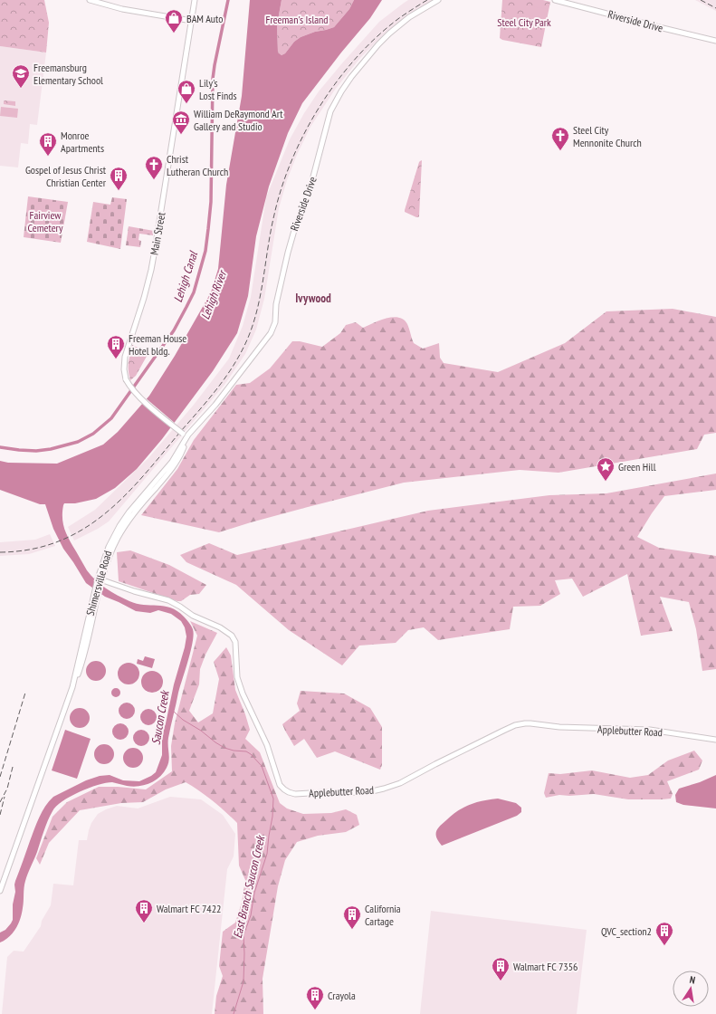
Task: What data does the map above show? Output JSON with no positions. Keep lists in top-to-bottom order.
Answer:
{
  "streets": {
    "street": [
      "Riverside Drive",
      "Main Street",
      "Shimersville Road",
      "Applebutter Road"
    ]
  },
  "crossings": [
    ["Riverside Drive", "Main Street"],
    ["Riverside Drive", "Shimersville Road"],
    ["Main Street", "Shimersville Road"],
    ["Shimersville Road", "Applebutter Road"]
  ],
  "districts": ["Ivywood"],
  "water": [
    "Lehigh Canal",
    "Lehigh River",
    "Saucon Creek",
    "East Branch Saucon Creek"
  ],
  "parks": ["Freeman's Island", "Steel City Park", "Fairview Cemetery"],
  "places": {
    "shop": ["BAM Auto", "Lily's Lost Finds"],
    "school or university": ["Freemansburg Elementary School"],
    "museum": ["William DeRaymond Art Gallery and Studio"],
    "church": ["Steel City Mennonite Church", "Christ Lutheran Church"],
    "building": [
      "Monroe Apartments",
      "Gospel of Jesus Christ Christian Center",
      "Freeman House Hotel bldg.",
      "Walmart FC 7422",
      "California Cartage",
      "QVC_section2",
      "Walmart FC 7356",
      "Crayola"
    ],
    "place": ["Green Hill"]
  },
  "north": "top"
}
